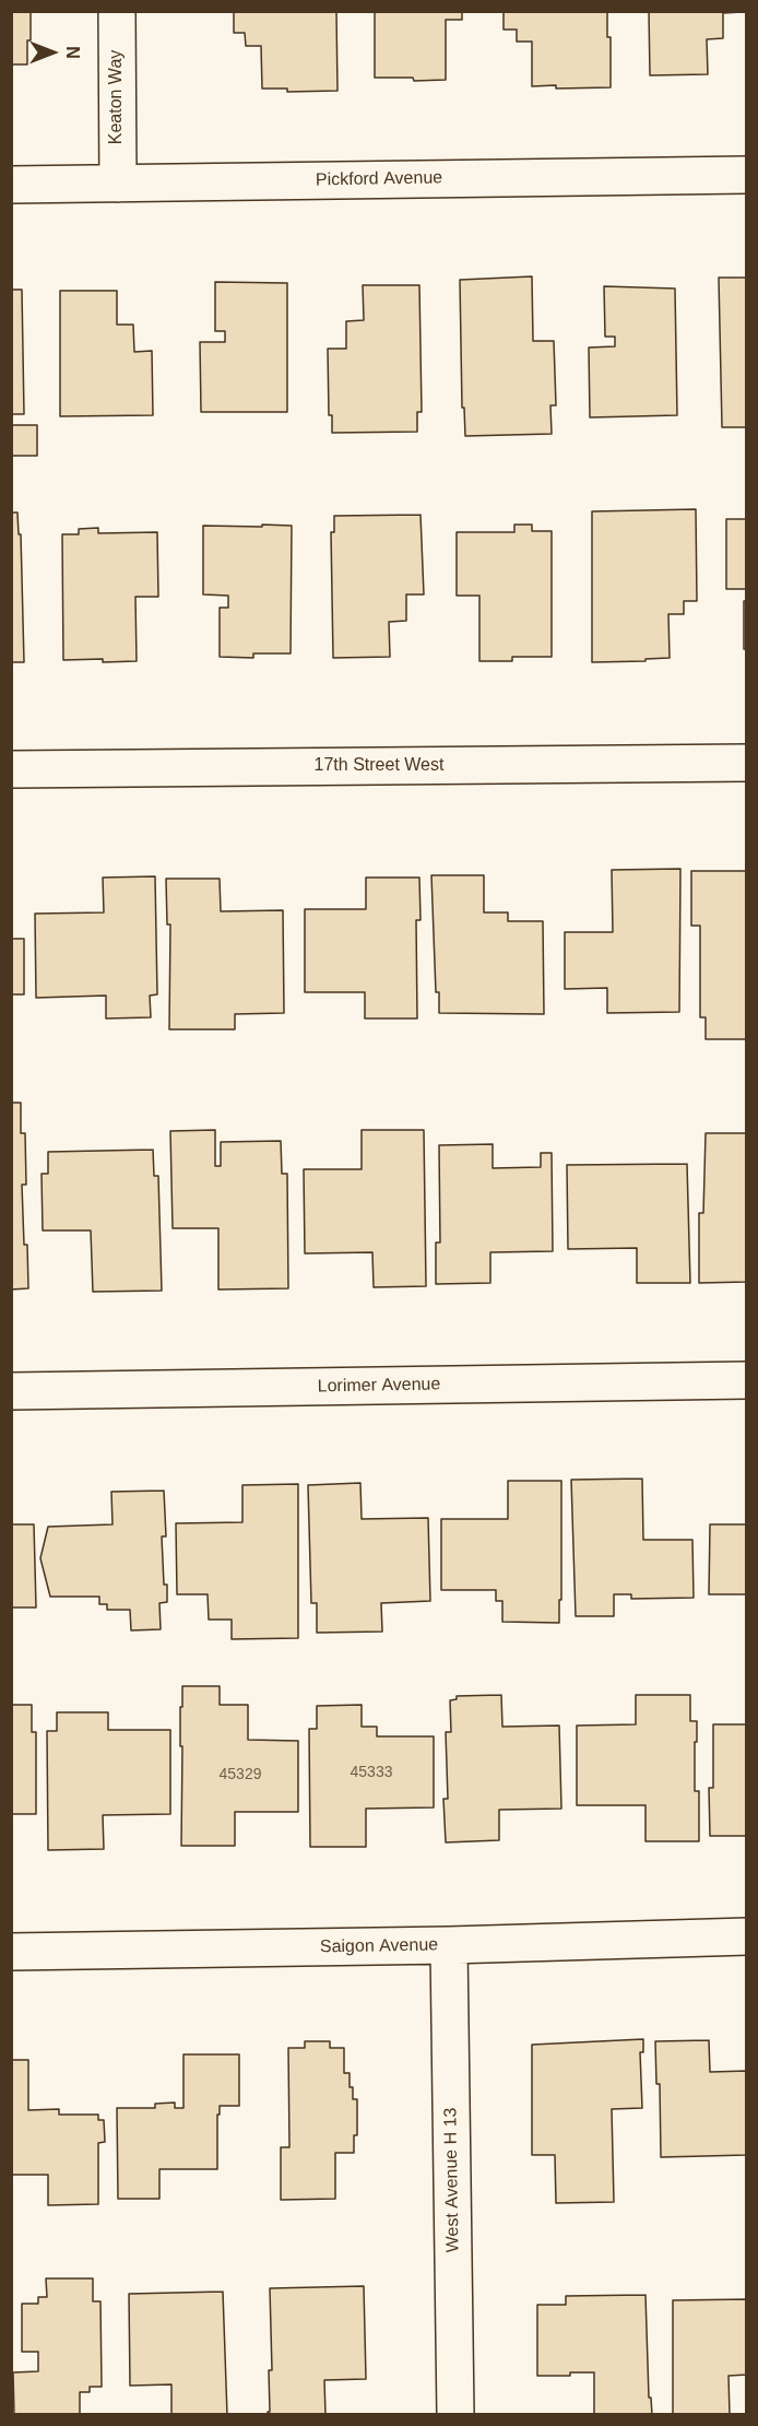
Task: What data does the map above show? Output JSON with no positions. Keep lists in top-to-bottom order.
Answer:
{
  "streets": {
    "street": [
      "Keaton Way",
      "Pickford Avenue",
      "17th Street West",
      "Lorimer Avenue",
      "Saigon Avenue",
      "West Avenue H 13"
    ]
  },
  "crossings": [
    ["Keaton Way", "Pickford Avenue"],
    ["Saigon Avenue", "West Avenue H 13"]
  ],
  "house_numbers": ["45333", "45329"],
  "north": "right"
}
